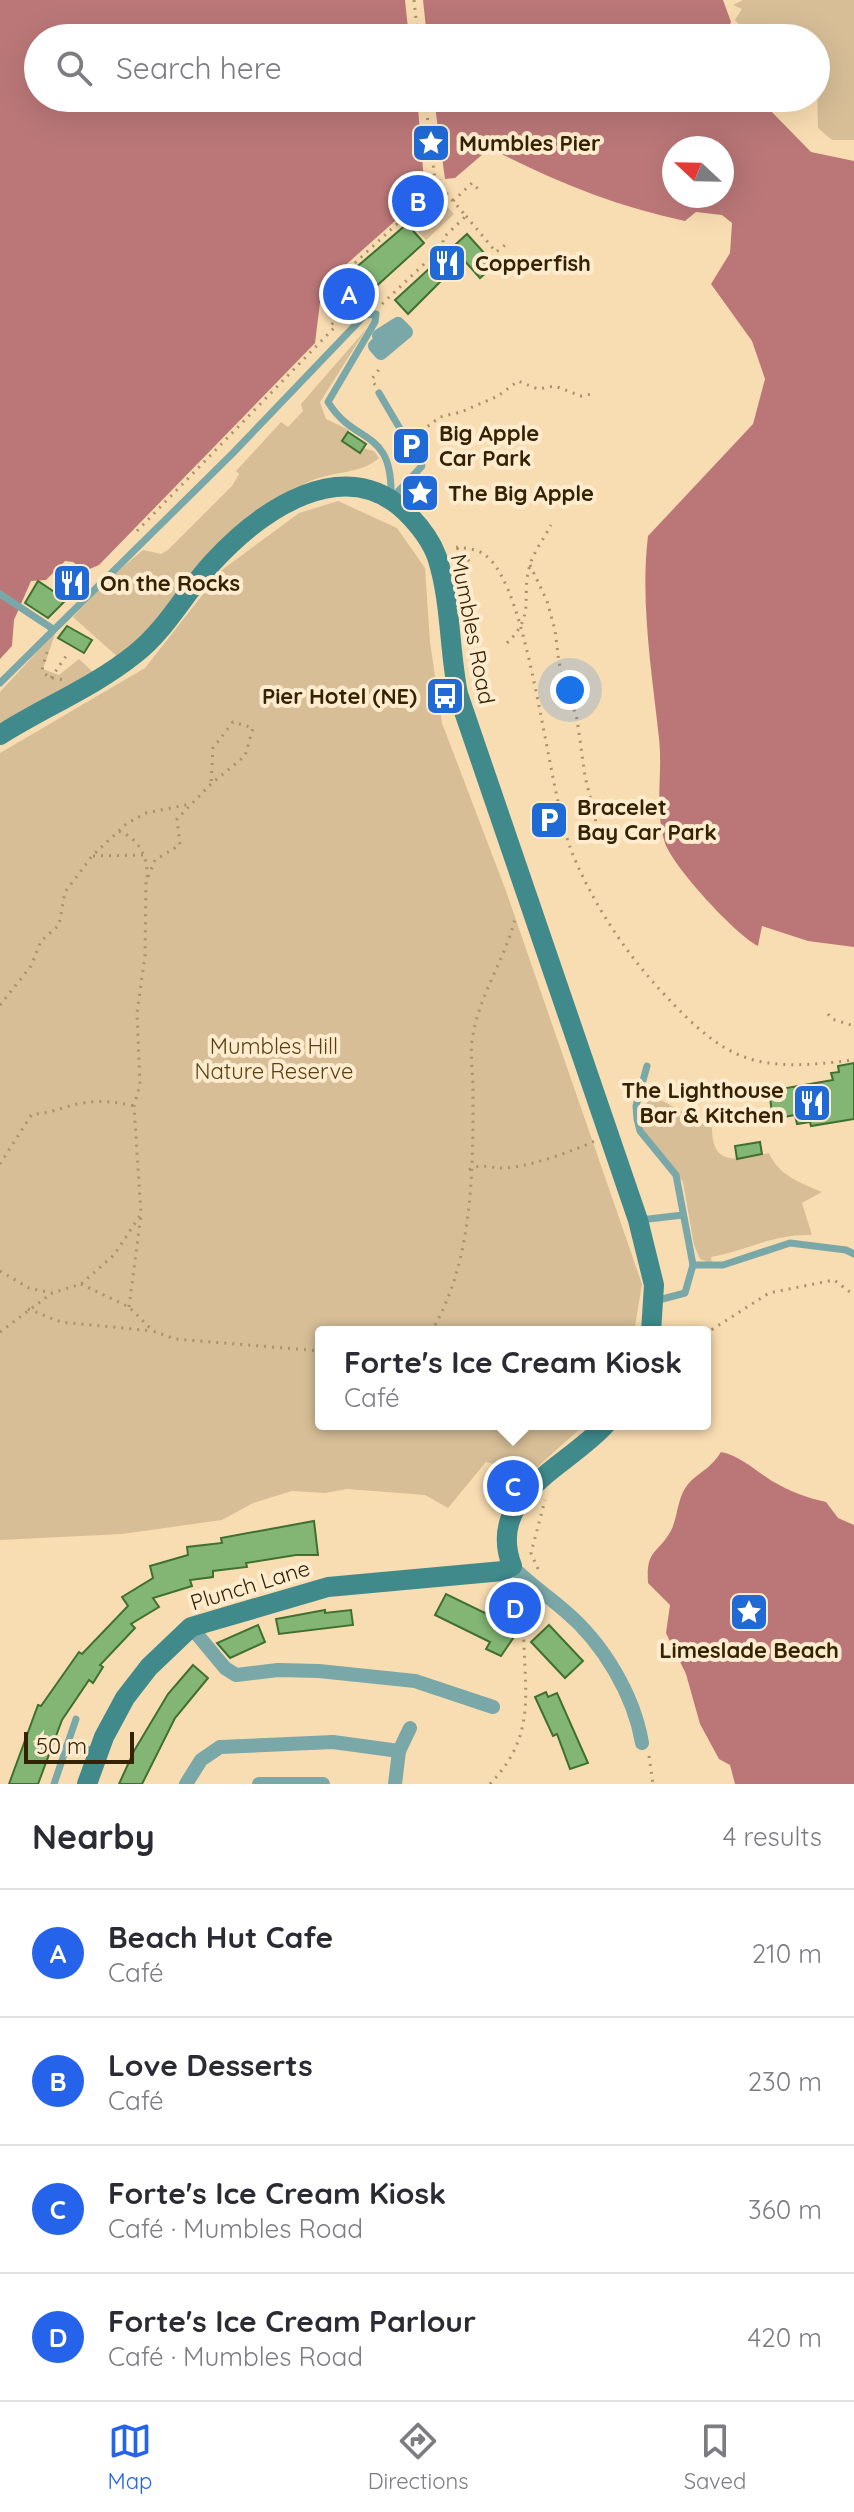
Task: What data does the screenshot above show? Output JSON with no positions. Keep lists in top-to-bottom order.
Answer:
{
  "streets": {
    "street": ["Mumbles Road", "Plunch Lane"]
  },
  "parks": ["Mumbles Hill Nature Reserve"],
  "places": {
    "place": ["Mumbles Pier", "The Big Apple", "Limeslade Beach"],
    "restaurant": ["Copperfish", "On the Rocks", "The Lighthouse Bar & Kitchen"],
    "parking": ["Big Apple Car Park", "Bracelet Bay Car Park"],
    "bus stop": ["Pier Hotel (NE)"]
  },
  "scale_bar": "50 m",
  "north": "left",
  "page": {
    "search": "Search here",
    "pins": [
      "B",
      "A",
      "C",
      "D"
    ],
    "popup": ["Forte's Ice Cream Kiosk", "Café"],
    "scale": "50 m",
    "heading": ["Nearby", "4 results"],
    "list": [
      {
        "mark": "A",
        "name": "Beach Hut Cafe",
        "note": "Café",
        "value": "210 m"
      },
      {
        "mark": "B",
        "name": "Love Desserts",
        "note": "Café",
        "value": "230 m"
      },
      {
        "mark": "C",
        "name": "Forte's Ice Cream Kiosk",
        "note": "Café · Mumbles Road",
        "value": "360 m"
      },
      {
        "mark": "D",
        "name": "Forte's Ice Cream Parlour",
        "note": "Café · Mumbles Road",
        "value": "420 m"
      }
    ],
    "nav": ["Map", "Directions", "Saved"]
  }
}
